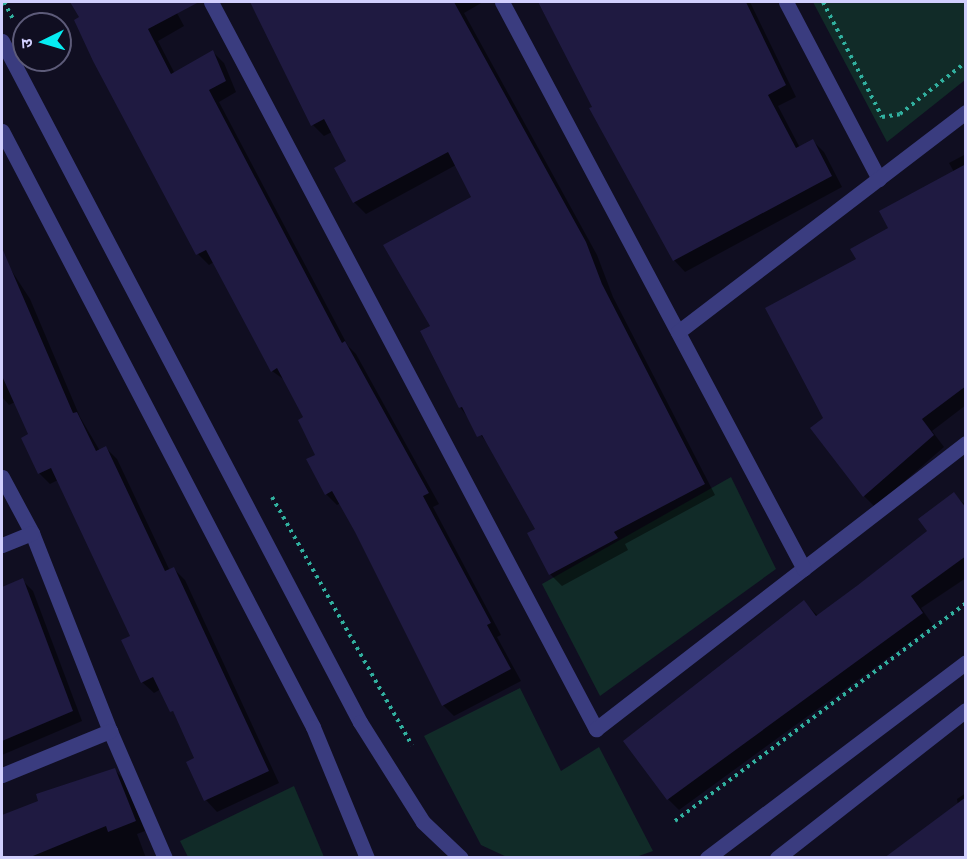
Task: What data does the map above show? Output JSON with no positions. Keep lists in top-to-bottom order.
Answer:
{
  "north": "left"
}
